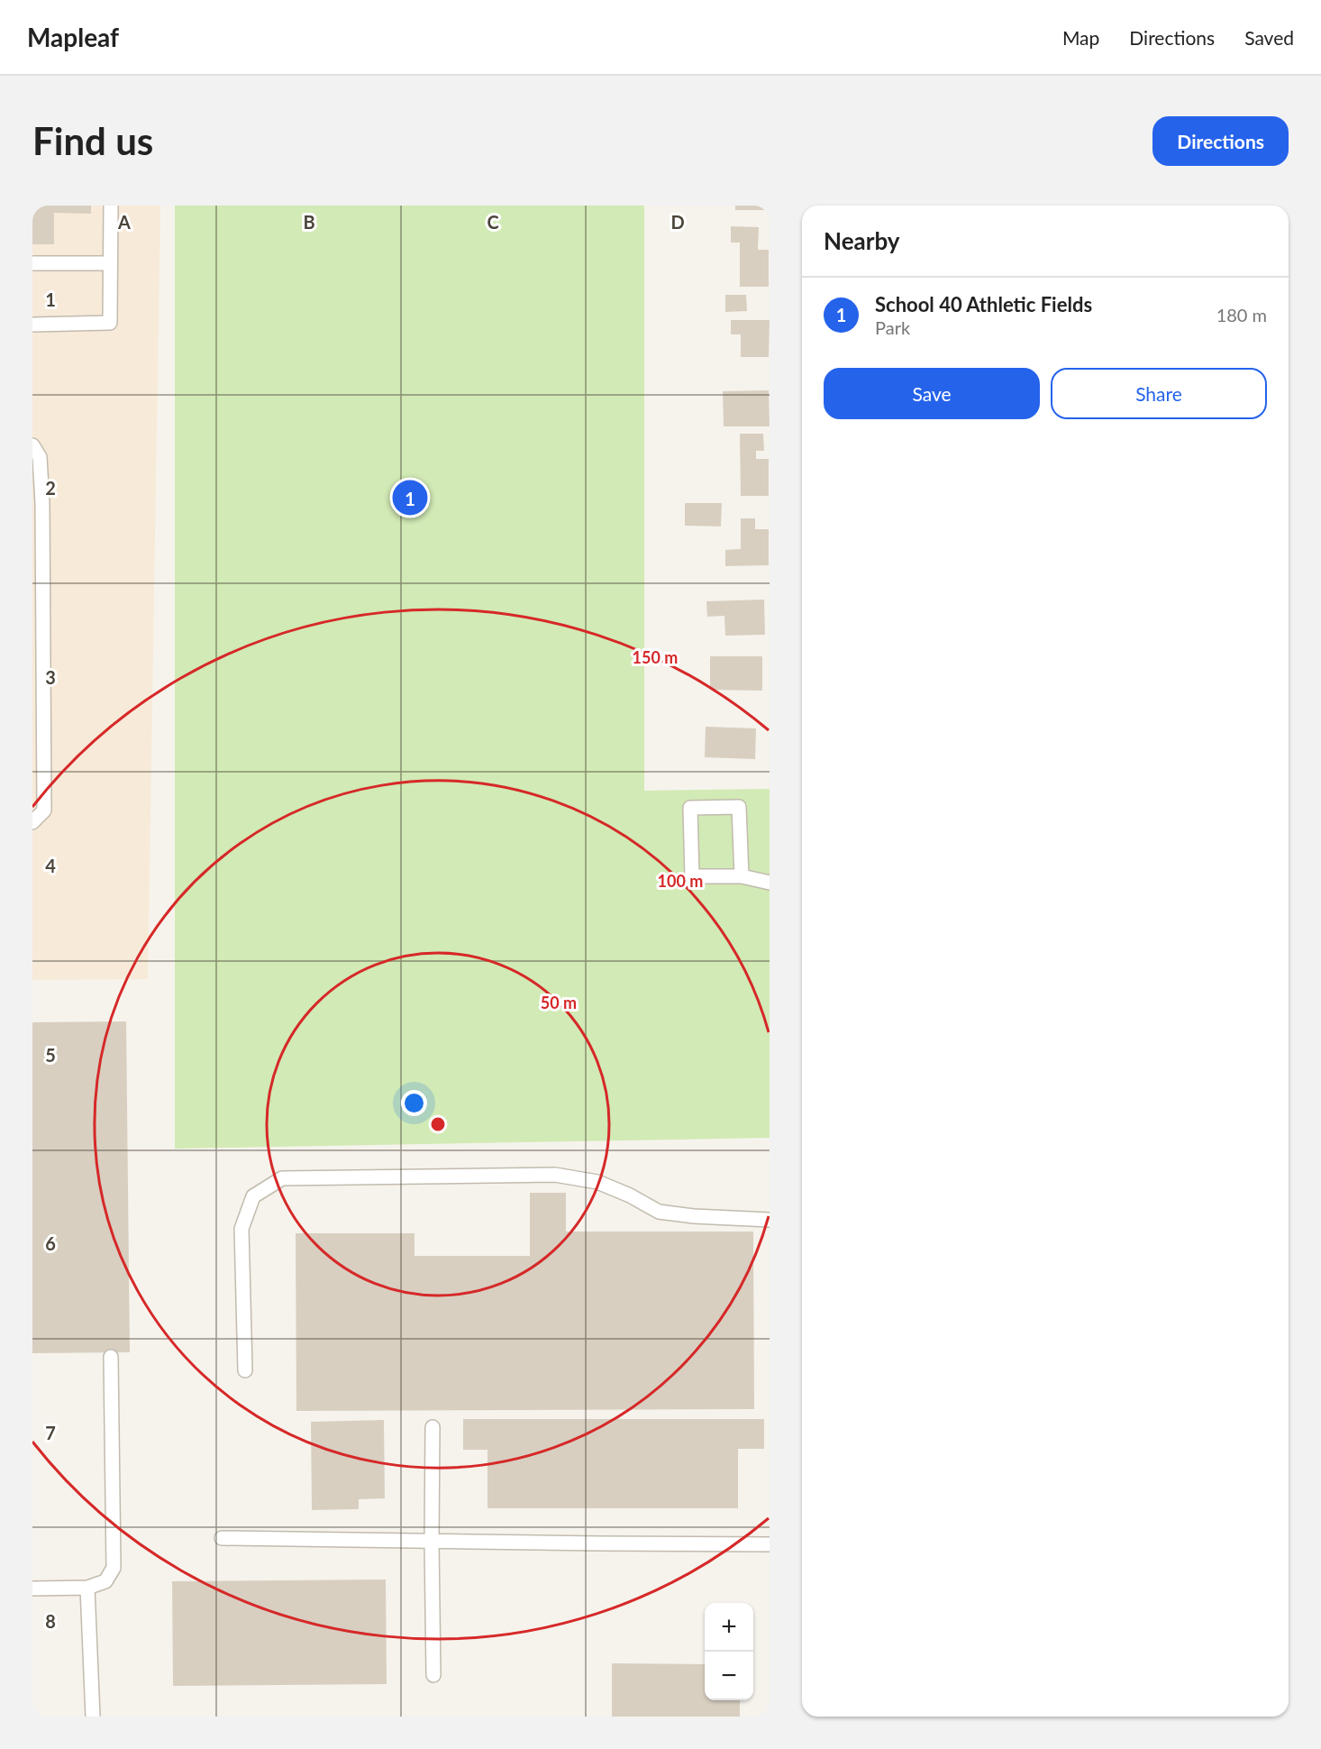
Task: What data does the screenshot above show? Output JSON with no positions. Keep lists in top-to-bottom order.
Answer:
{
  "page": {
    "header": "Mapleaf",
    "nav": ["Map", "Directions", "Saved"],
    "buttons": [
      "Directions",
      ["Save", "Share"]
    ],
    "title": "Find us",
    "heading": "Nearby",
    "list": [
      {
        "mark": "1",
        "name": "School 40 Athletic Fields",
        "note": "Park",
        "value": "180 m"
      }
    ],
    "pins": "1",
    "map_buttons": ["+", "−"]
  },
  "grid": {
    "columns": [
      "A",
      "B",
      "C",
      "D"
    ],
    "rows": [
      "1",
      "2",
      "3",
      "4",
      "5",
      "6",
      "7",
      "8"
    ]
  },
  "rings": ["150 m", "100 m", "50 m"]
}
